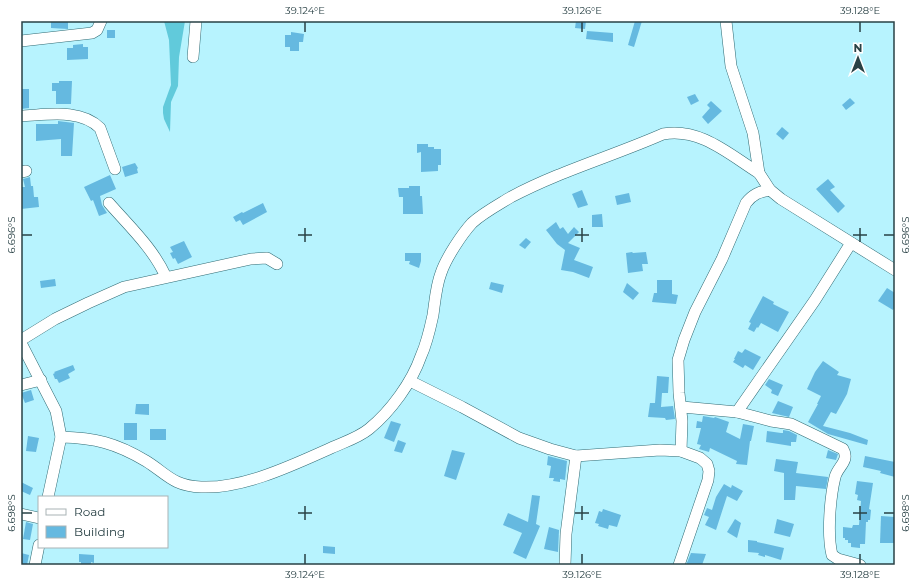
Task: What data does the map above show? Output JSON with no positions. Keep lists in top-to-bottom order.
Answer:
{
  "legend": ["Road", "Building"],
  "north": "top",
  "coordinates": [
    "39.124°E",
    "39.126°E",
    "39.128°E",
    "6.696°S",
    "6.698°S"
  ]
}
